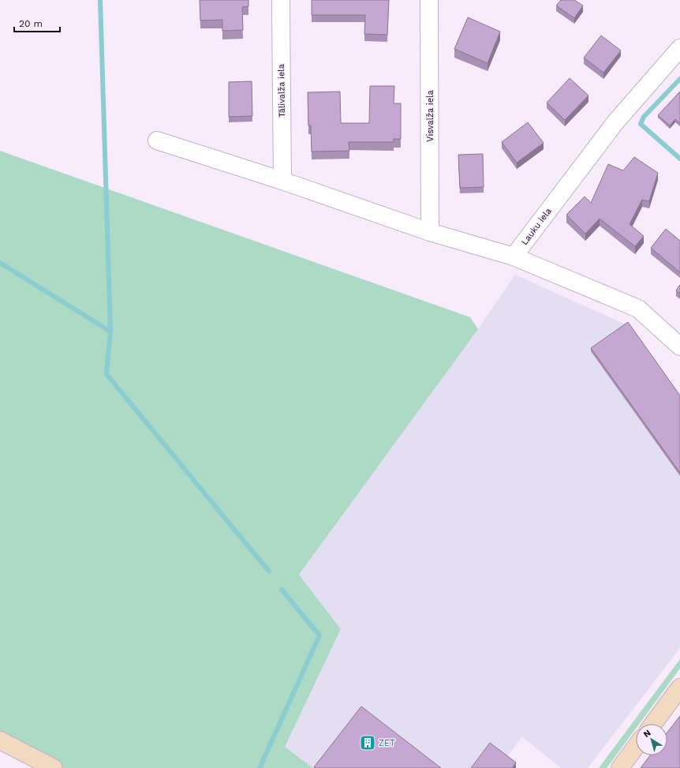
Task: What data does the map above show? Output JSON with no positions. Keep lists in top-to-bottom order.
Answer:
{
  "streets": {
    "street": ["Tālivalža iela", "Visvalža iela", "Lauku iela"]
  },
  "places": {
    "building": ["ZET"]
  },
  "scale_bar": "20 m",
  "north": "top left"
}
